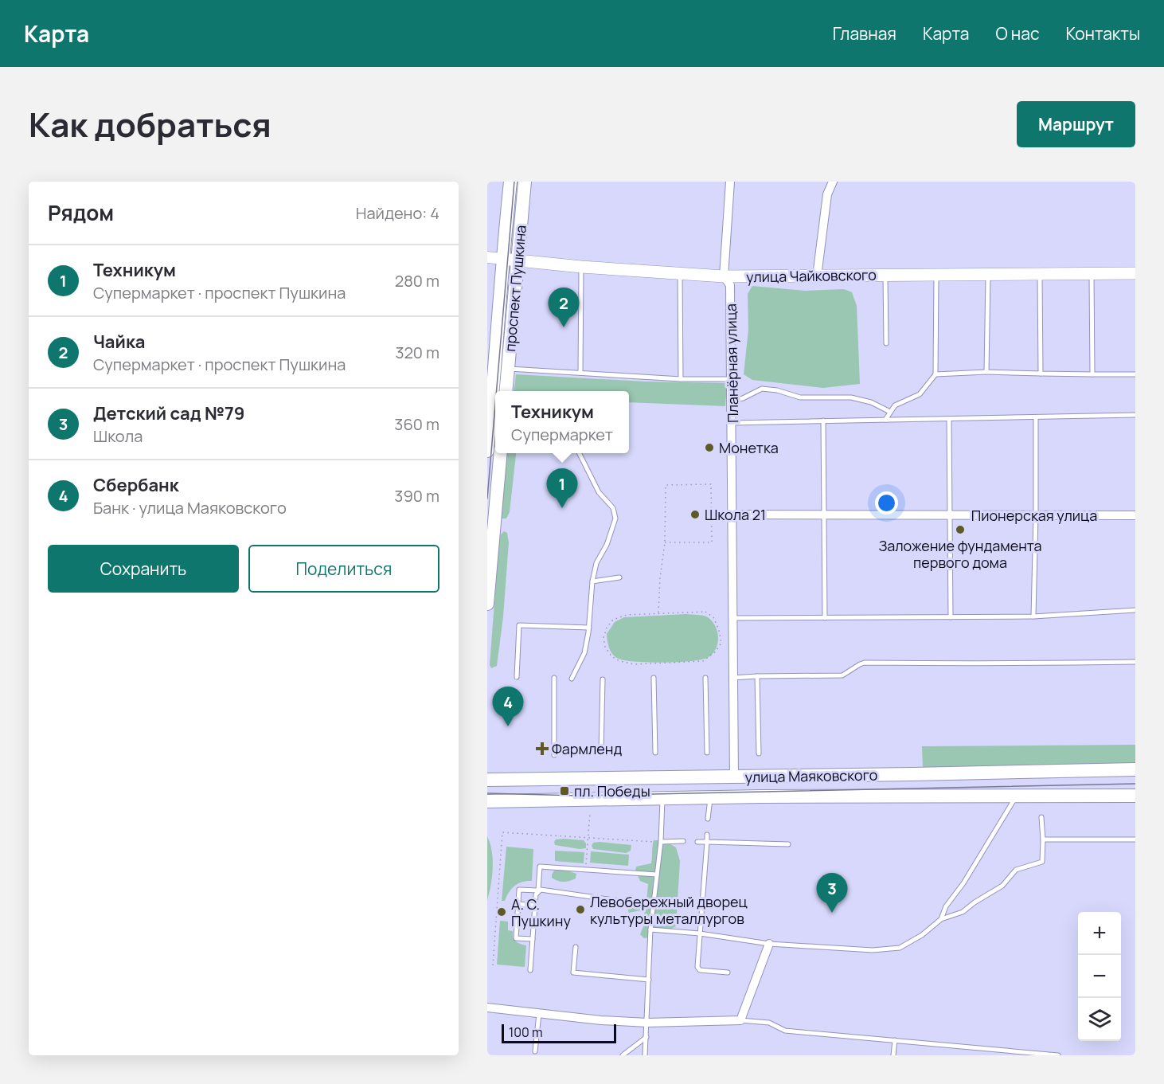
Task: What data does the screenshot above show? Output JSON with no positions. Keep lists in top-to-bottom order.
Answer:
{
  "streets": {
    "main road": ["улица Чайковского", "проспект Пушкина", "улица Маяковского"],
    "street": ["Планёрная улица", "Пионерская улица"]
  },
  "crossings": [
    ["улица Чайковского", "проспект Пушкина"],
    ["улица Чайковского", "Планёрная улица"],
    ["Планёрная улица", "Пионерская улица"],
    ["Планёрная улица", "улица Маяковского"]
  ],
  "places": {
    "other": [
      "Монетка",
      "Школа 21",
      "Заложение фундамента первого дома",
      "Левобережный дворец культуры металлургов",
      "А. С. Пушкину"
    ],
    "health": ["Фармленд"],
    "transit": ["пл. Победы"]
  },
  "scale_bar": "100 m",
  "page": {
    "header": "Карта",
    "nav": [
      "Главная",
      "Карта",
      "О нас",
      "Контакты"
    ],
    "title": "Как добраться",
    "buttons": [
      "Маршрут",
      ["Сохранить", "Поделиться"]
    ],
    "heading": ["Рядом", "Найдено: 4"],
    "list": [
      {
        "mark": "1",
        "name": "Техникум",
        "note": "Супермаркет · проспект Пушкина",
        "value": "280 m"
      },
      {
        "mark": "2",
        "name": "Чайка",
        "note": "Супермаркет · проспект Пушкина",
        "value": "320 m"
      },
      {
        "mark": "3",
        "name": "Детский сад №79",
        "note": "Школа",
        "value": "360 m"
      },
      {
        "mark": "4",
        "name": "Сбербанк",
        "note": "Банк · улица Маяковского",
        "value": "390 m"
      }
    ],
    "pins": [
      "2",
      "1",
      "4",
      "3"
    ],
    "popup": ["Техникум", "Супермаркет"],
    "map_buttons": ["+", "−"],
    "scale": "100 m"
  }
}
